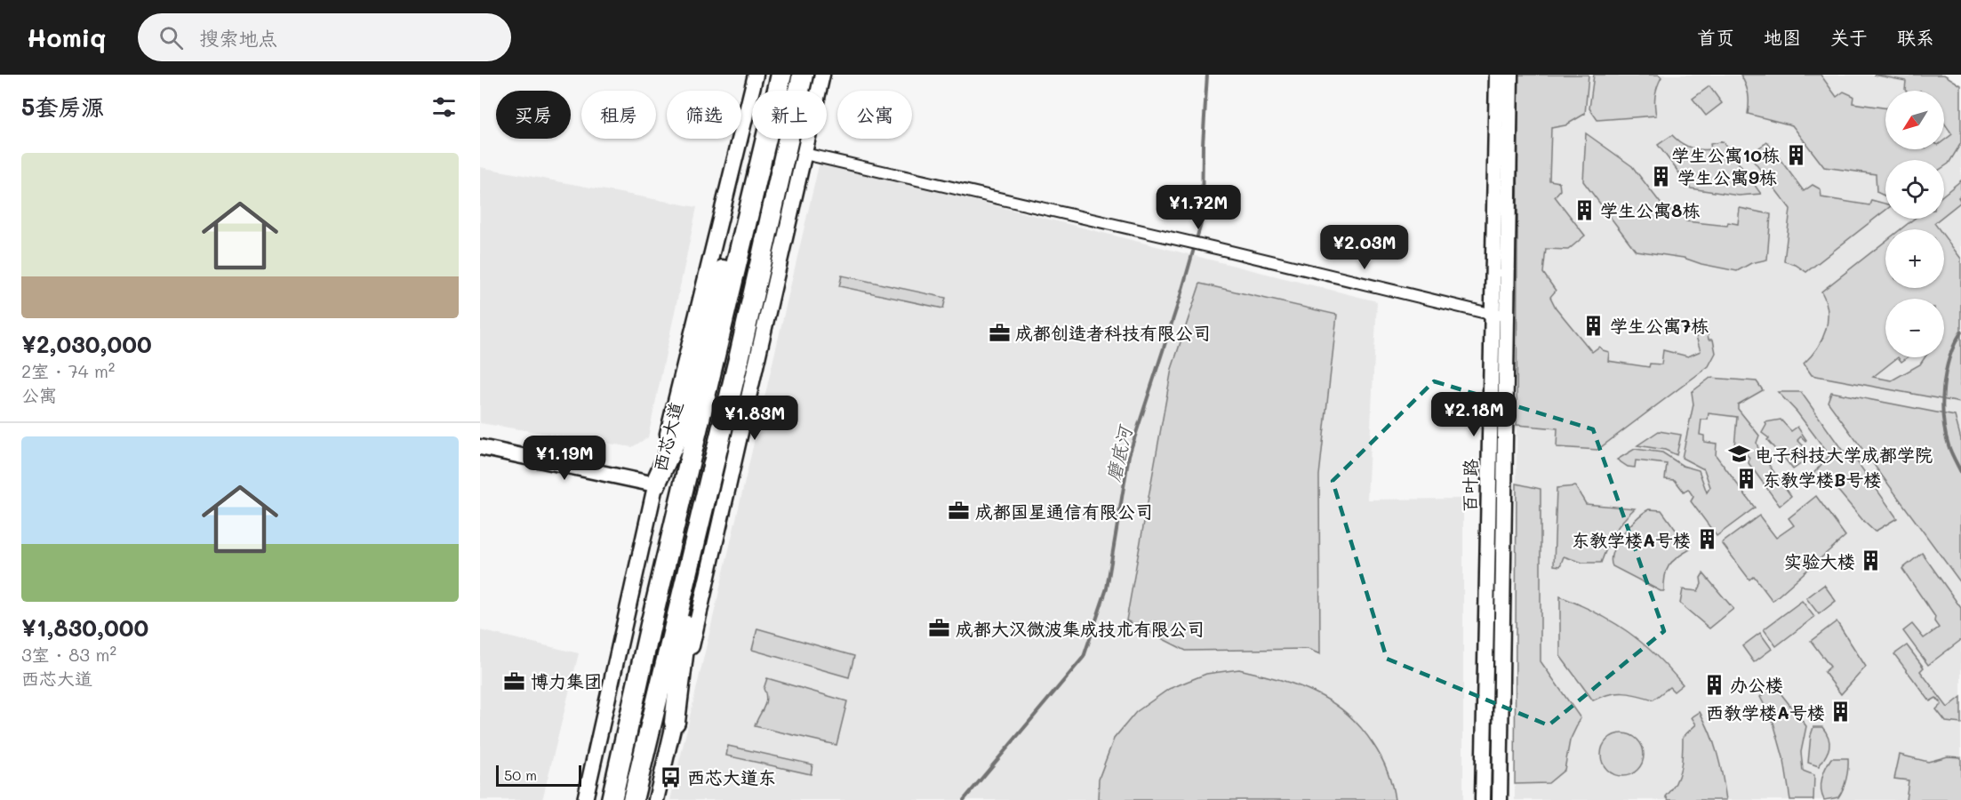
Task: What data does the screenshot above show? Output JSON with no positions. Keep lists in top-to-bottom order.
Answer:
{
  "streets": {
    "highway": ["西芯大道"],
    "street": ["百叶路"]
  },
  "water": ["磨底河"],
  "places": {
    "building": [
      "学生公寓10栋",
      "学生公寓9栋",
      "学生公寓8栋",
      "学生公寓7栋",
      "东教学楼B号楼",
      "东教学楼A号楼",
      "实验大楼",
      "办公楼",
      "西教学楼A号楼"
    ],
    "office": [
      "成都创造者科技有限公司",
      "成都国星通信有限公司",
      "成都大汉微波集成技术有限公司",
      "博力集团"
    ],
    "school or university": ["电子科技大学成都学院"],
    "bus stop": ["西芯大道东"]
  },
  "scale_bar": "50 m",
  "north": "bottom left",
  "page": {
    "header": "Homiq",
    "search": "搜索地点",
    "nav": [
      "首页",
      "地图",
      "关于",
      "联系"
    ],
    "heading": "5套房源",
    "map_buttons": ["+", "−"],
    "chip": [
      "买房",
      "租房",
      "筛选",
      "新上",
      "公寓"
    ],
    "list": [
      {
        "name": "¥2,030,000",
        "note": "2室 · 74 m² · 公寓"
      },
      {
        "name": "¥1,830,000",
        "note": "3室 · 83 m² · 西芯大道"
      }
    ],
    "price": [
      "¥1.72M",
      "¥2.03M",
      "¥2.18M",
      "¥1.83M",
      "¥1.19M"
    ],
    "scale": "50 m"
  }
}
